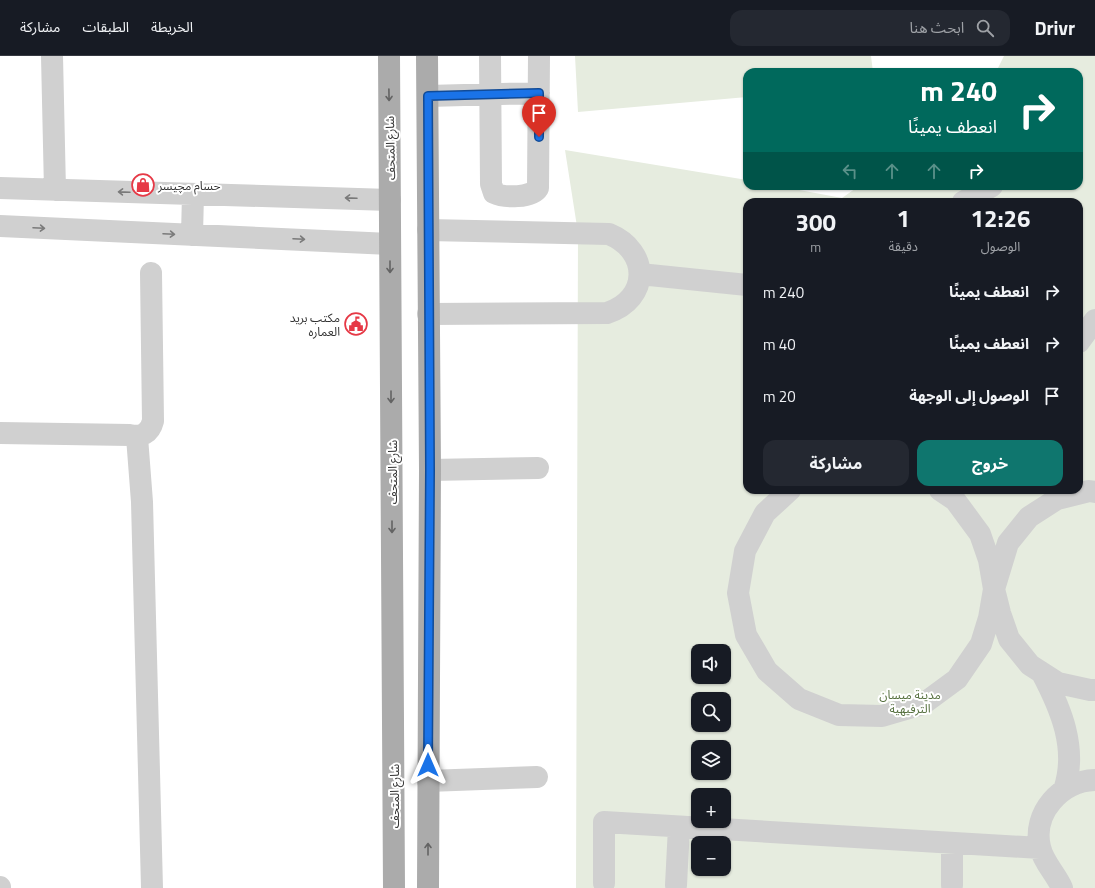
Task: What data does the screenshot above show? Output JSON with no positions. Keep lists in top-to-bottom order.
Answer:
{
  "streets": {
    "main road": ["شارع المتحف"]
  },
  "parks": ["مدينة ميسان الترفيهية"],
  "places": {
    "shop": ["حسام مچيسر"],
    "public building": ["مكتب بريد العماره"]
  },
  "page": {
    "header": "Drivr",
    "search": "ابحث هنا",
    "nav": ["الخريطة", "الطبقات", "مشاركة"],
    "turn": ["240 m", "انعطف يمينًا"],
    "eta": [
      "12:26",
      "الوصول",
      "1",
      "دقيقة",
      "300",
      "m"
    ],
    "list": [
      {
        "name": "انعطف يمينًا",
        "value": "240 m"
      },
      {
        "name": "انعطف يمينًا",
        "value": "40 m"
      },
      {
        "name": "الوصول إلى الوجهة",
        "value": "20 m"
      }
    ],
    "buttons": ["خروج", "مشاركة"],
    "map_buttons": ["+", "−"]
  }
}
